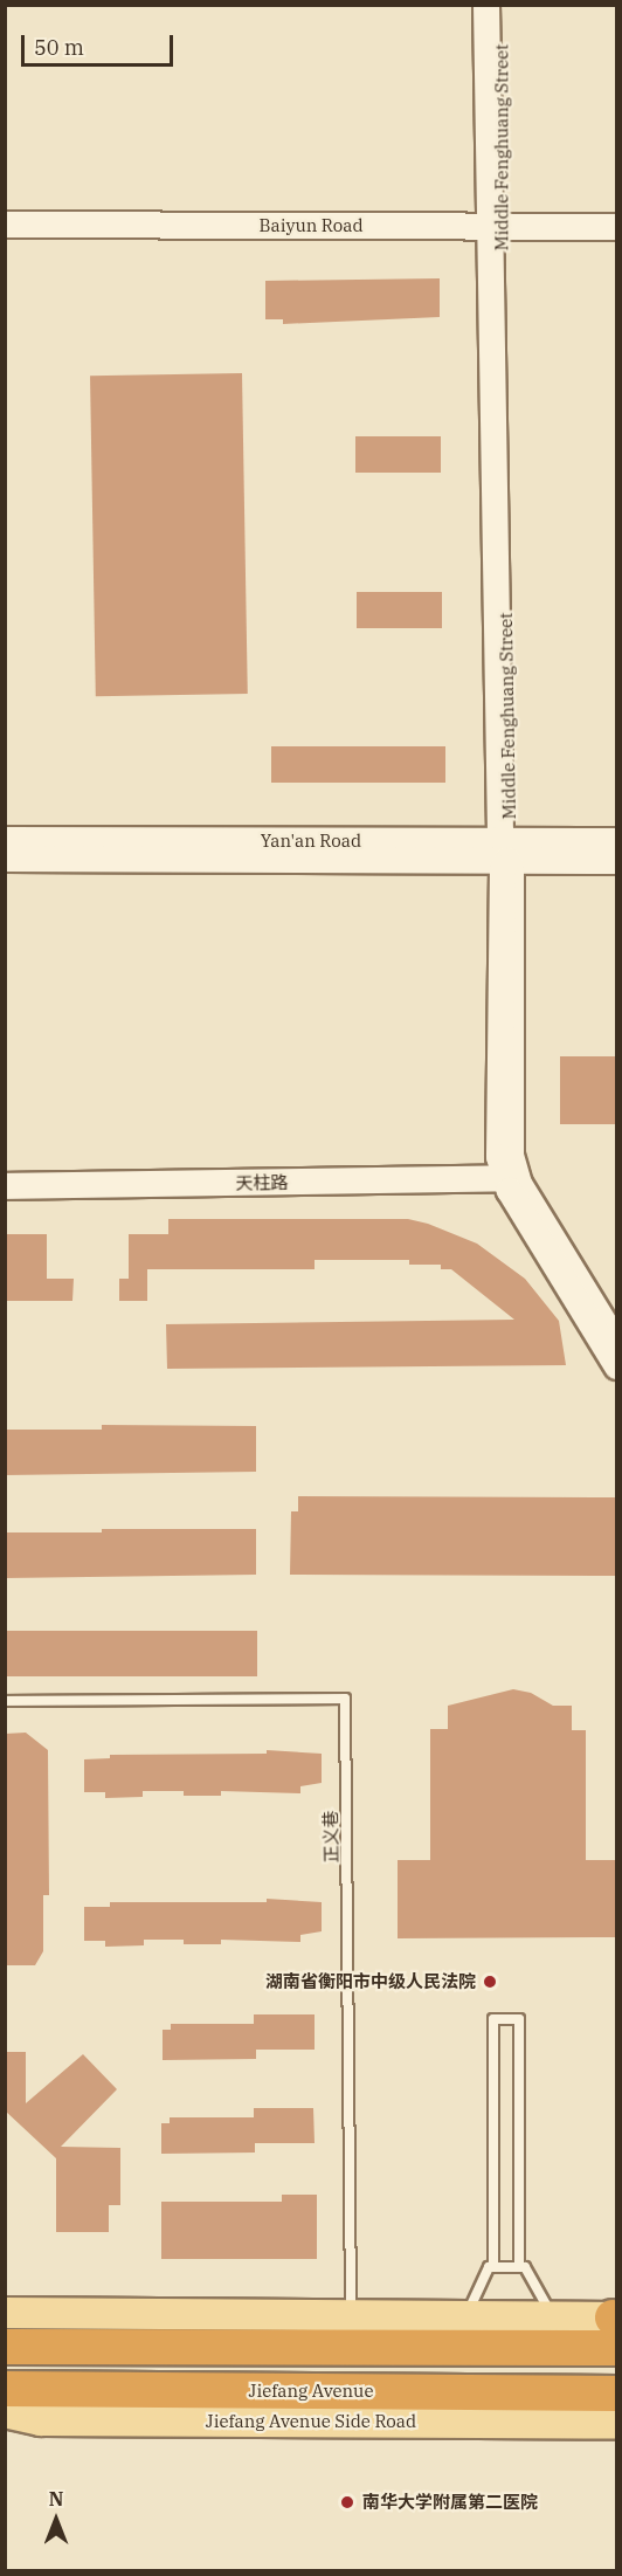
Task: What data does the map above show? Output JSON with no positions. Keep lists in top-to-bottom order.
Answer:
{
  "streets": {
    "highway": ["Jiefang Avenue"],
    "main road": ["Jiefang Avenue Side Road"],
    "street": [
      "Middle Fenghuang Street",
      "Baiyun Road",
      "Yan'an Road",
      "天柱路"
    ],
    "lane": ["正义巷"]
  },
  "crossings": [
    ["Middle Fenghuang Street", "Baiyun Road"],
    ["Middle Fenghuang Street", "Yan'an Road"],
    ["Middle Fenghuang Street", "天柱路"],
    ["Jiefang Avenue", "Jiefang Avenue Side Road"]
  ],
  "places": ["湖南省衡阳市中级人民法院", "南华大学附属第二医院"],
  "scale_bar": "50 m",
  "north": "top"
}
